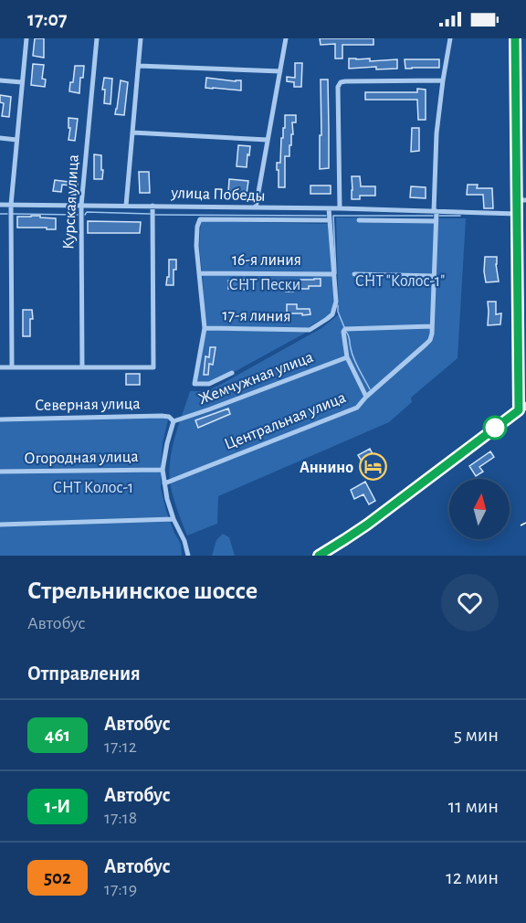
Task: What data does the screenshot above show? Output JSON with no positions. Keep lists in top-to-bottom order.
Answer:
{
  "streets": {
    "street": [
      "улица Победы",
      "Курская улица",
      "16-я линия",
      "17-я линия",
      "Жемчужная улица",
      "Северная улица",
      "Центральная улица",
      "Огородная улица"
    ]
  },
  "crossings": [
    ["улица Победы", "Курская улица"],
    ["улица Победы", "Центральная улица"],
    ["16-я линия", "17-я линия"],
    ["Жемчужная улица", "Северная улица"]
  ],
  "parks": ["СНТ \"Колос-1\"", "СНТ Пески", "СНТ Колос-1"],
  "places": {
    "hotel": ["Аннино"]
  },
  "lines": ["bus line 461"],
  "north": "top",
  "page": {
    "status": "17:07",
    "heading": [
      ["Стрельнинское шоссе", "Автобус"],
      "Отправления"
    ],
    "list": [
      {
        "mark": "461",
        "name": "Автобус",
        "note": "17:12",
        "value": "5 мин"
      },
      {
        "mark": "1-И",
        "name": "Автобус",
        "note": "17:18",
        "value": "11 мин"
      },
      {
        "mark": "502",
        "name": "Автобус",
        "note": "17:19",
        "value": "12 мин"
      }
    ]
  }
}
